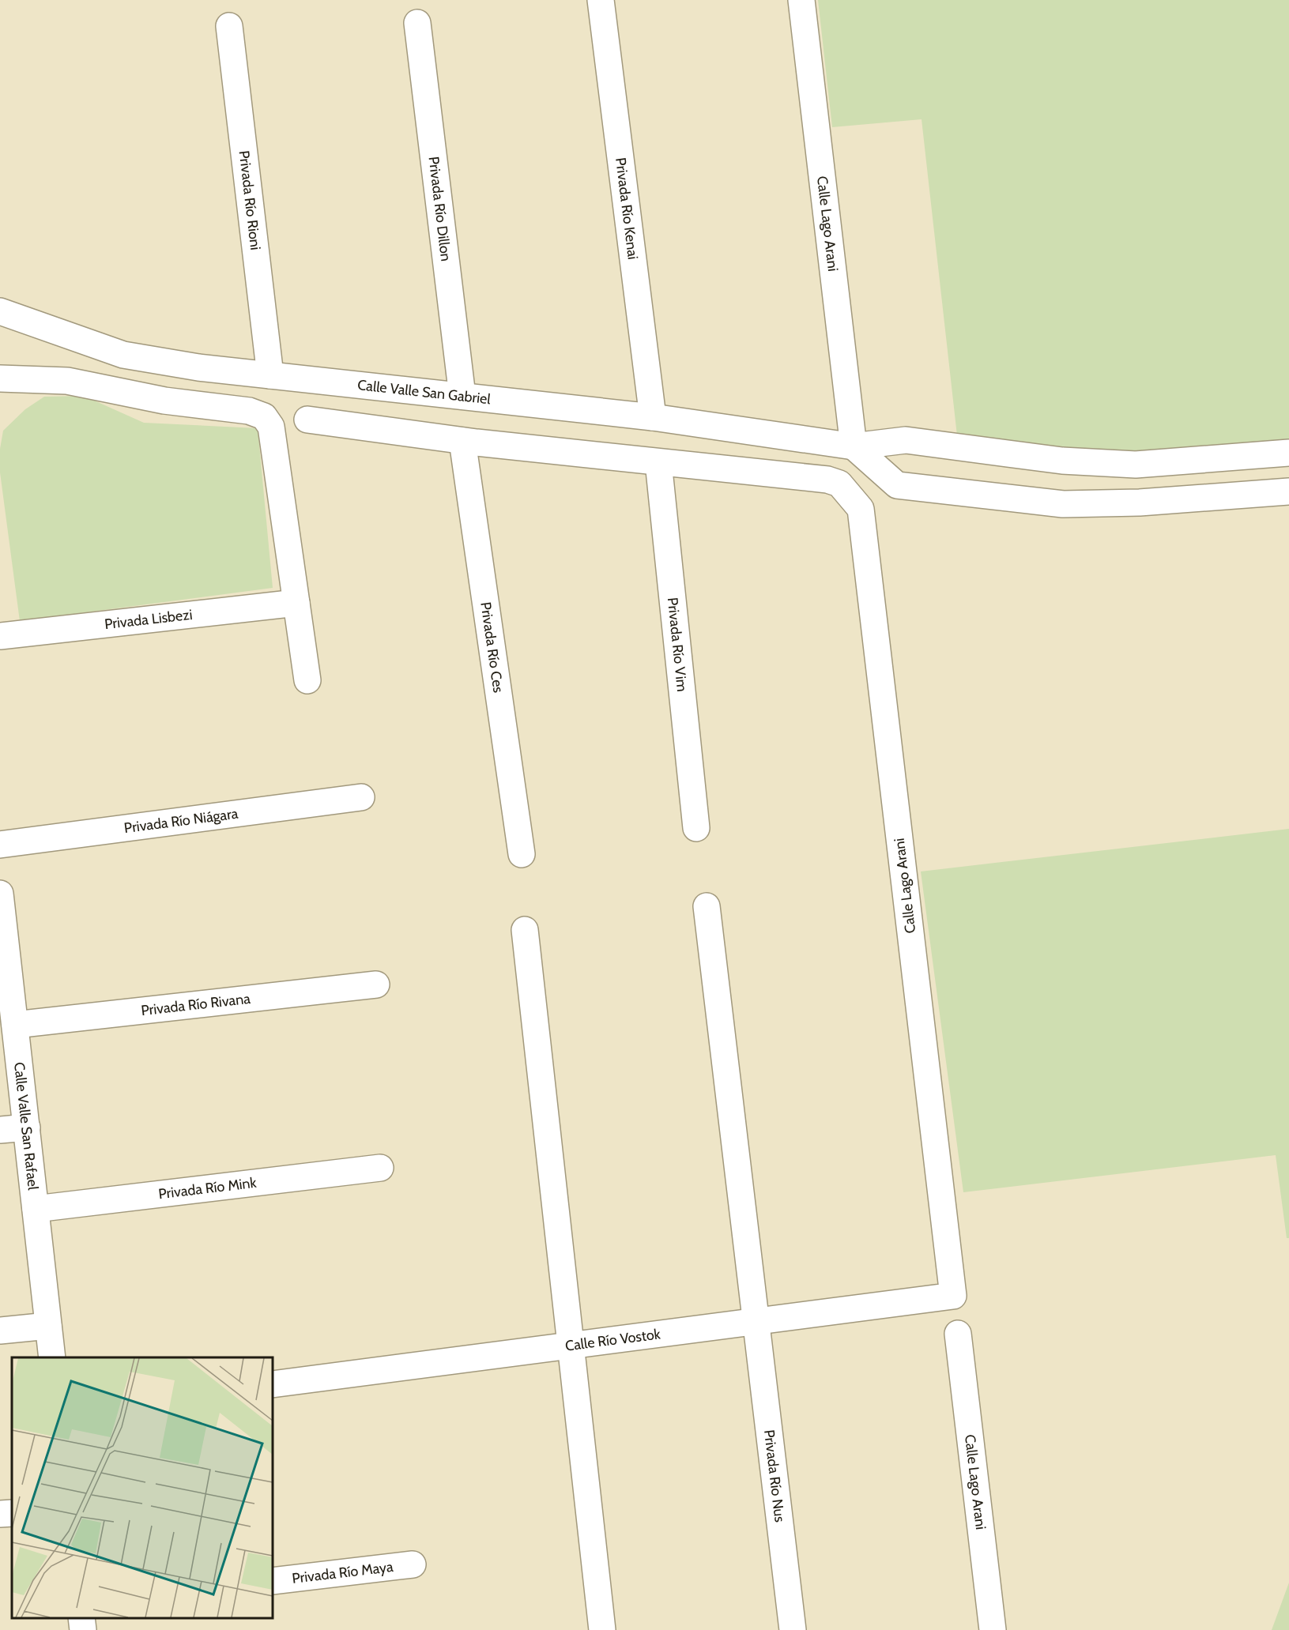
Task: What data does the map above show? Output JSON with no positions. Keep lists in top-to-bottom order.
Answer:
{
  "streets": {
    "street": [
      "Privada Río Rioni",
      "Privada Río Kenai",
      "Privada Río Dillon",
      "Calle Lago Arani",
      "Calle Valle San Gabriel",
      "Privada Lisbezi",
      "Privada Río Vim",
      "Privada Río Ces",
      "Privada Río Niágara",
      "Privada Río Rivana",
      "Calle Valle San Rafael",
      "Privada Río Mink",
      "Calle Río Vostok",
      "Privada Río Nus",
      "Privada Río Maya"
    ]
  },
  "crossings": [
    ["Privada Río Rioni", "Calle Valle San Gabriel"],
    ["Privada Río Kenai", "Calle Valle San Gabriel"],
    ["Privada Río Dillon", "Calle Valle San Gabriel"],
    ["Calle Lago Arani", "Calle Valle San Gabriel"],
    ["Calle Lago Arani", "Privada Río Vim"],
    ["Calle Lago Arani", "Calle Río Vostok"],
    ["Privada Río Rivana", "Calle Valle San Rafael"],
    ["Calle Valle San Rafael", "Privada Río Mink"],
    ["Calle Río Vostok", "Privada Río Nus"]
  ]
}
